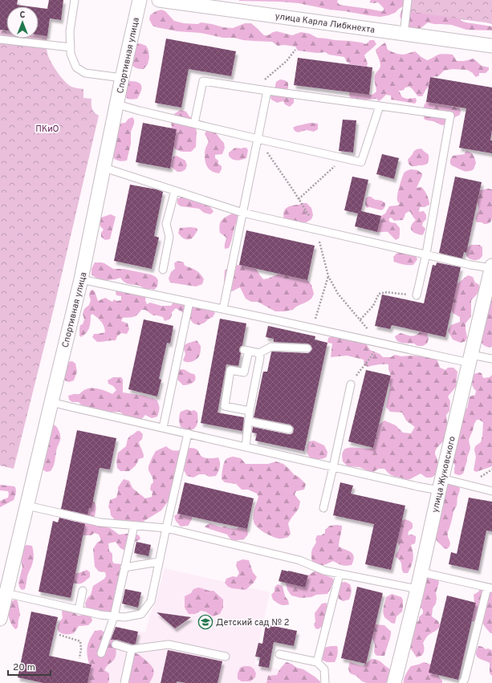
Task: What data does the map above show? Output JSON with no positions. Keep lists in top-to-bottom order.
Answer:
{
  "streets": {
    "street": ["улица Карла Либкнехта", "Спортивная улица", "улица Жуковского"]
  },
  "parks": ["ПКиО"],
  "places": {
    "school or university": ["Детский сад № 2"]
  },
  "scale_bar": "20 m",
  "north": "top"
}
